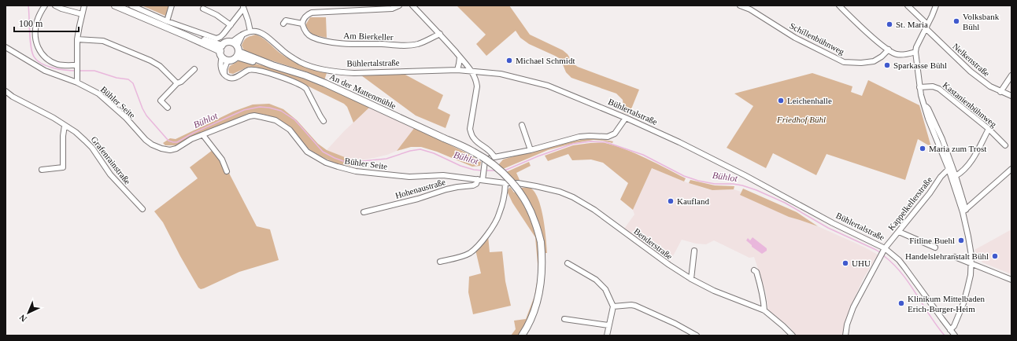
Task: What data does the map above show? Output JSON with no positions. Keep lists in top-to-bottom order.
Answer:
{
  "streets": {
    "main road": ["An der Mattenmühle"],
    "street": [
      "Am Bierkeller",
      "Schillenbühnweg",
      "Nelkenstraße",
      "Bühlertalstraße",
      "Bühler Seite",
      "Kastanienbühnweg",
      "Grafenrainstraße",
      "Hohenaustraße",
      "Kappelkellerstraße",
      "Benderstraße"
    ]
  },
  "crossings": [
    ["Bühlertalstraße", "Kappelkellerstraße"],
    ["Bühler Seite", "Hohenaustraße"],
    ["Bühler Seite", "Benderstraße"]
  ],
  "water": ["Bühlot"],
  "parks": ["Friedhof Bühl"],
  "places": [
    "Volksbank Bühl",
    "St. Maria",
    "Michael Schmidt",
    "Sparkasse Bühl",
    "Leichenhalle",
    "Maria zum Trost",
    "Kaufland",
    "Fitline Buehl",
    "Handelslehranstalt Bühl",
    "UHU",
    "Klinikum Mittelbaden Erich-Burger-Heim"
  ],
  "scale_bar": "100 m",
  "north": "bottom left"
}
